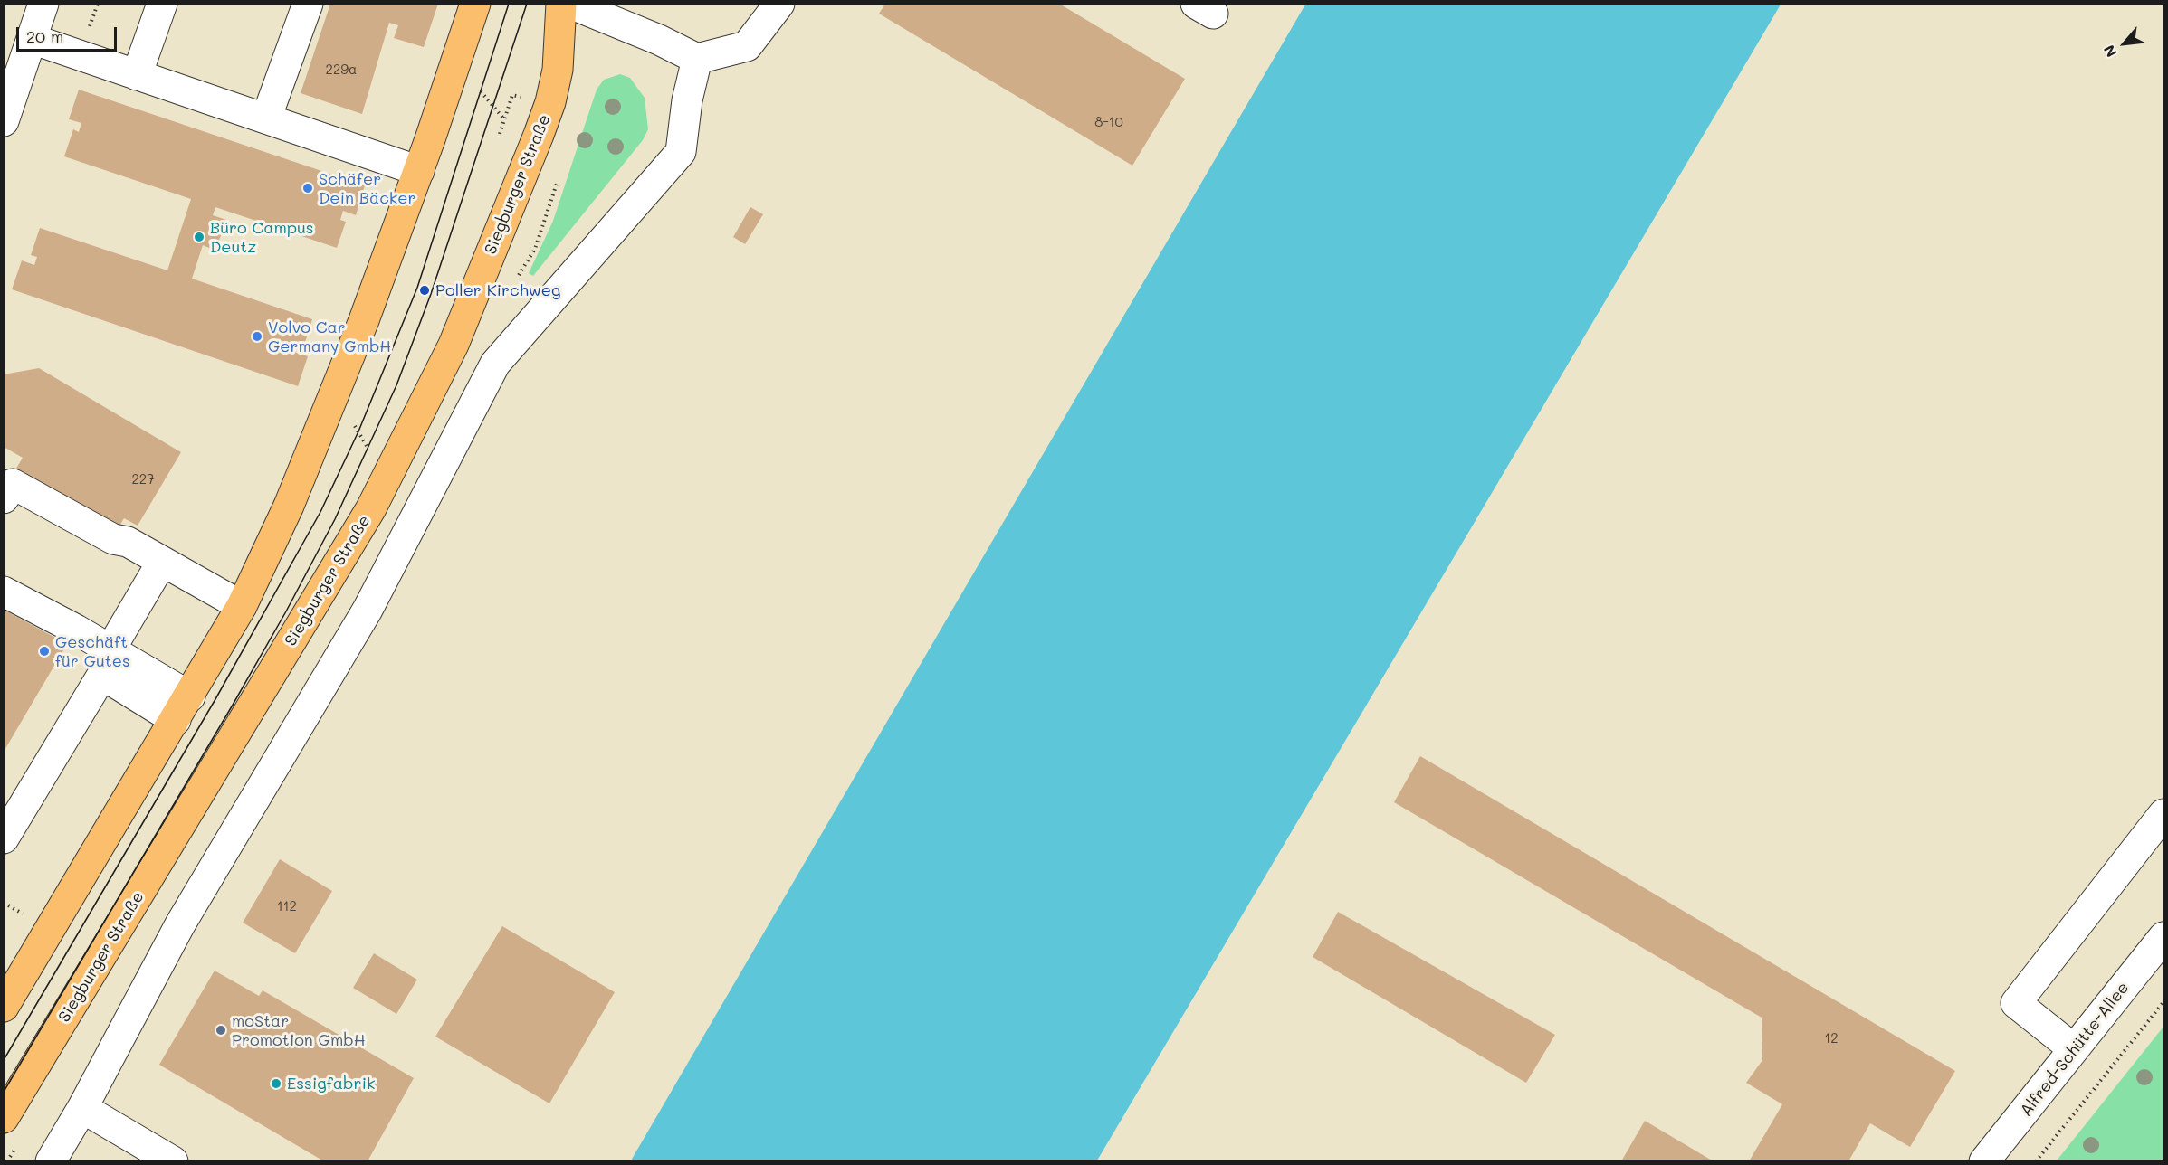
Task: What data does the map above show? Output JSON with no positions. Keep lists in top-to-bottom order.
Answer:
{
  "streets": {
    "main road": ["Siegburger Straße"],
    "street": ["Alfred-Schütte-Allee"]
  },
  "places": [
    "Schäfer Dein Bäcker",
    "Büro Campus Deutz",
    "Poller Kirchweg",
    "Volvo Car Germany GmbH",
    "Geschäft für Gutes",
    "moStar Promotion GmbH",
    "Essigfabrik"
  ],
  "house_numbers": [
    "229a",
    "8-10",
    "227",
    "112",
    "12"
  ],
  "scale_bar": "20 m",
  "north": "bottom left"
}
